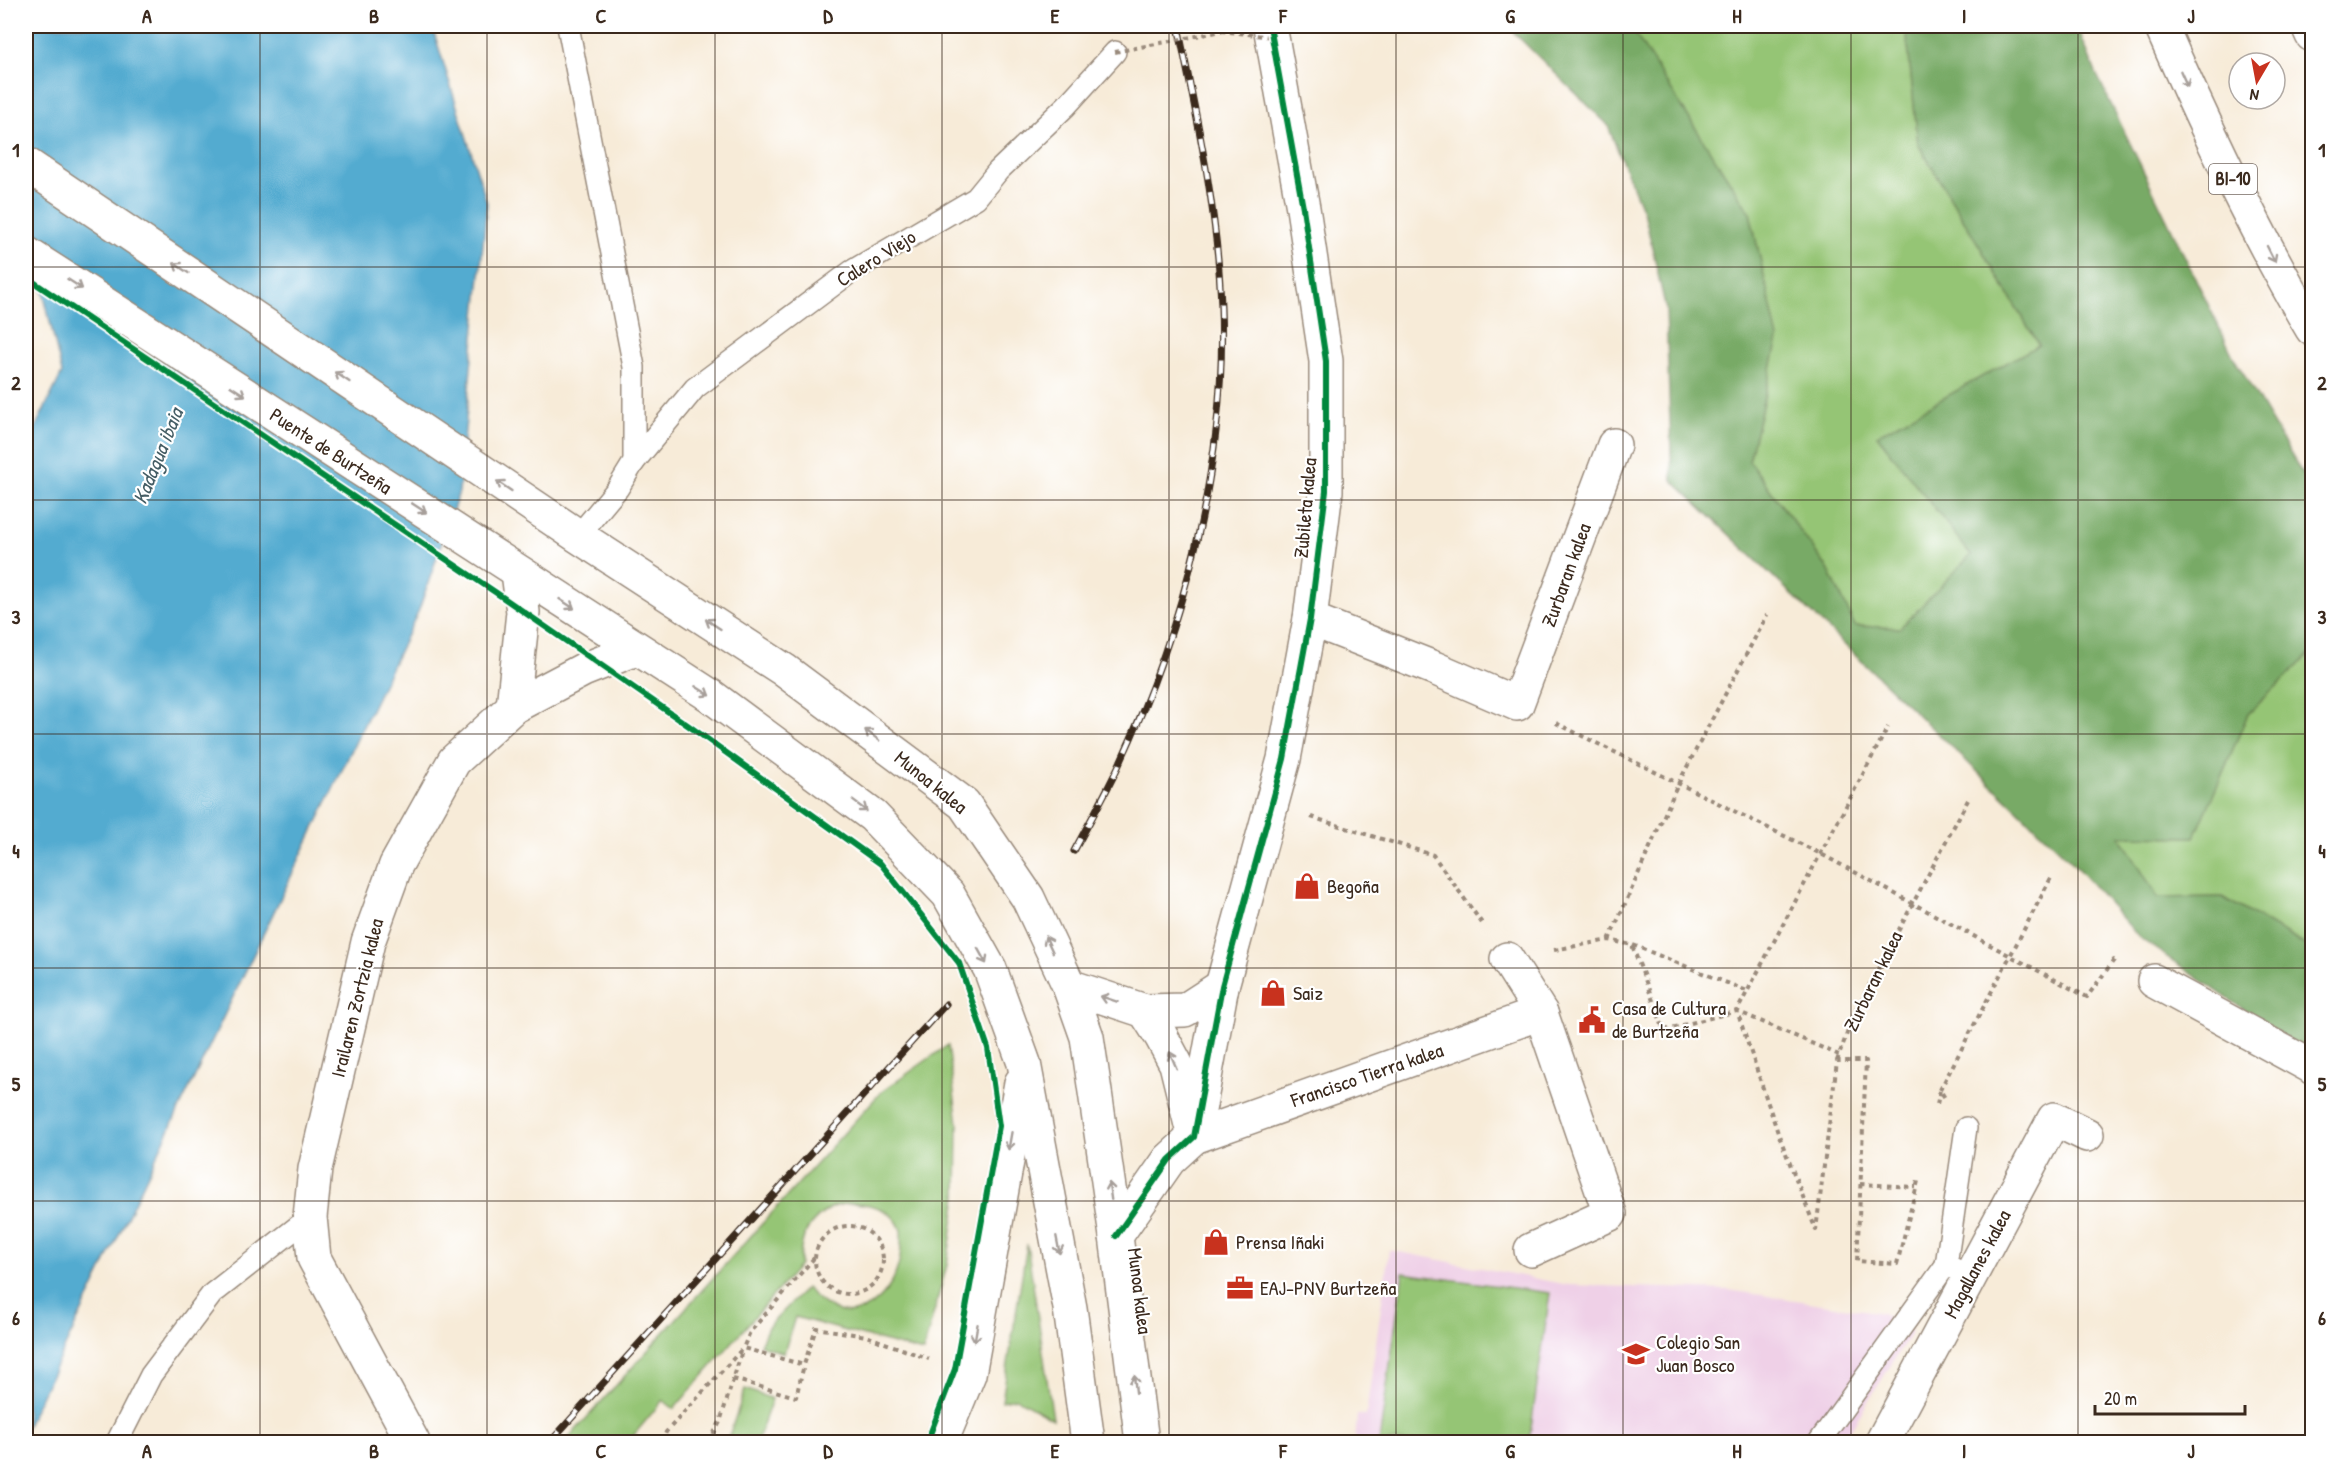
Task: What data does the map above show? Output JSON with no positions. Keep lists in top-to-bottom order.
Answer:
{
  "streets": {
    "main road": [
      "BI-10",
      "Puente de Burtzeña",
      "Zubileta kalea",
      "Zurbaran kalea",
      "Munoa kalea",
      "Irailaren Zortzia kalea",
      "Francisco Tierra kalea",
      "Magallanes kalea"
    ],
    "lane": ["Calero Viejo"]
  },
  "crossings": [
    ["Calero Viejo", "Munoa kalea"],
    ["Puente de Burtzeña", "Irailaren Zortzia kalea"],
    ["Zubileta kalea", "Francisco Tierra kalea"]
  ],
  "water": ["Kadagua ibaia"],
  "places": {
    "shop": ["Begoña", "Saiz", "Prensa Iñaki"],
    "public building": ["Casa de Cultura de Burtzeña"],
    "office": ["EAJ-PNV Burtzeña"],
    "school or university": ["Colegio San Juan Bosco"]
  },
  "scale_bar": "20 m",
  "north": "bottom",
  "grid": {
    "columns": [
      "A",
      "B",
      "C",
      "D",
      "E",
      "F",
      "G",
      "H",
      "I",
      "J"
    ],
    "rows": [
      "1",
      "2",
      "3",
      "4",
      "5",
      "6"
    ]
  }
}
